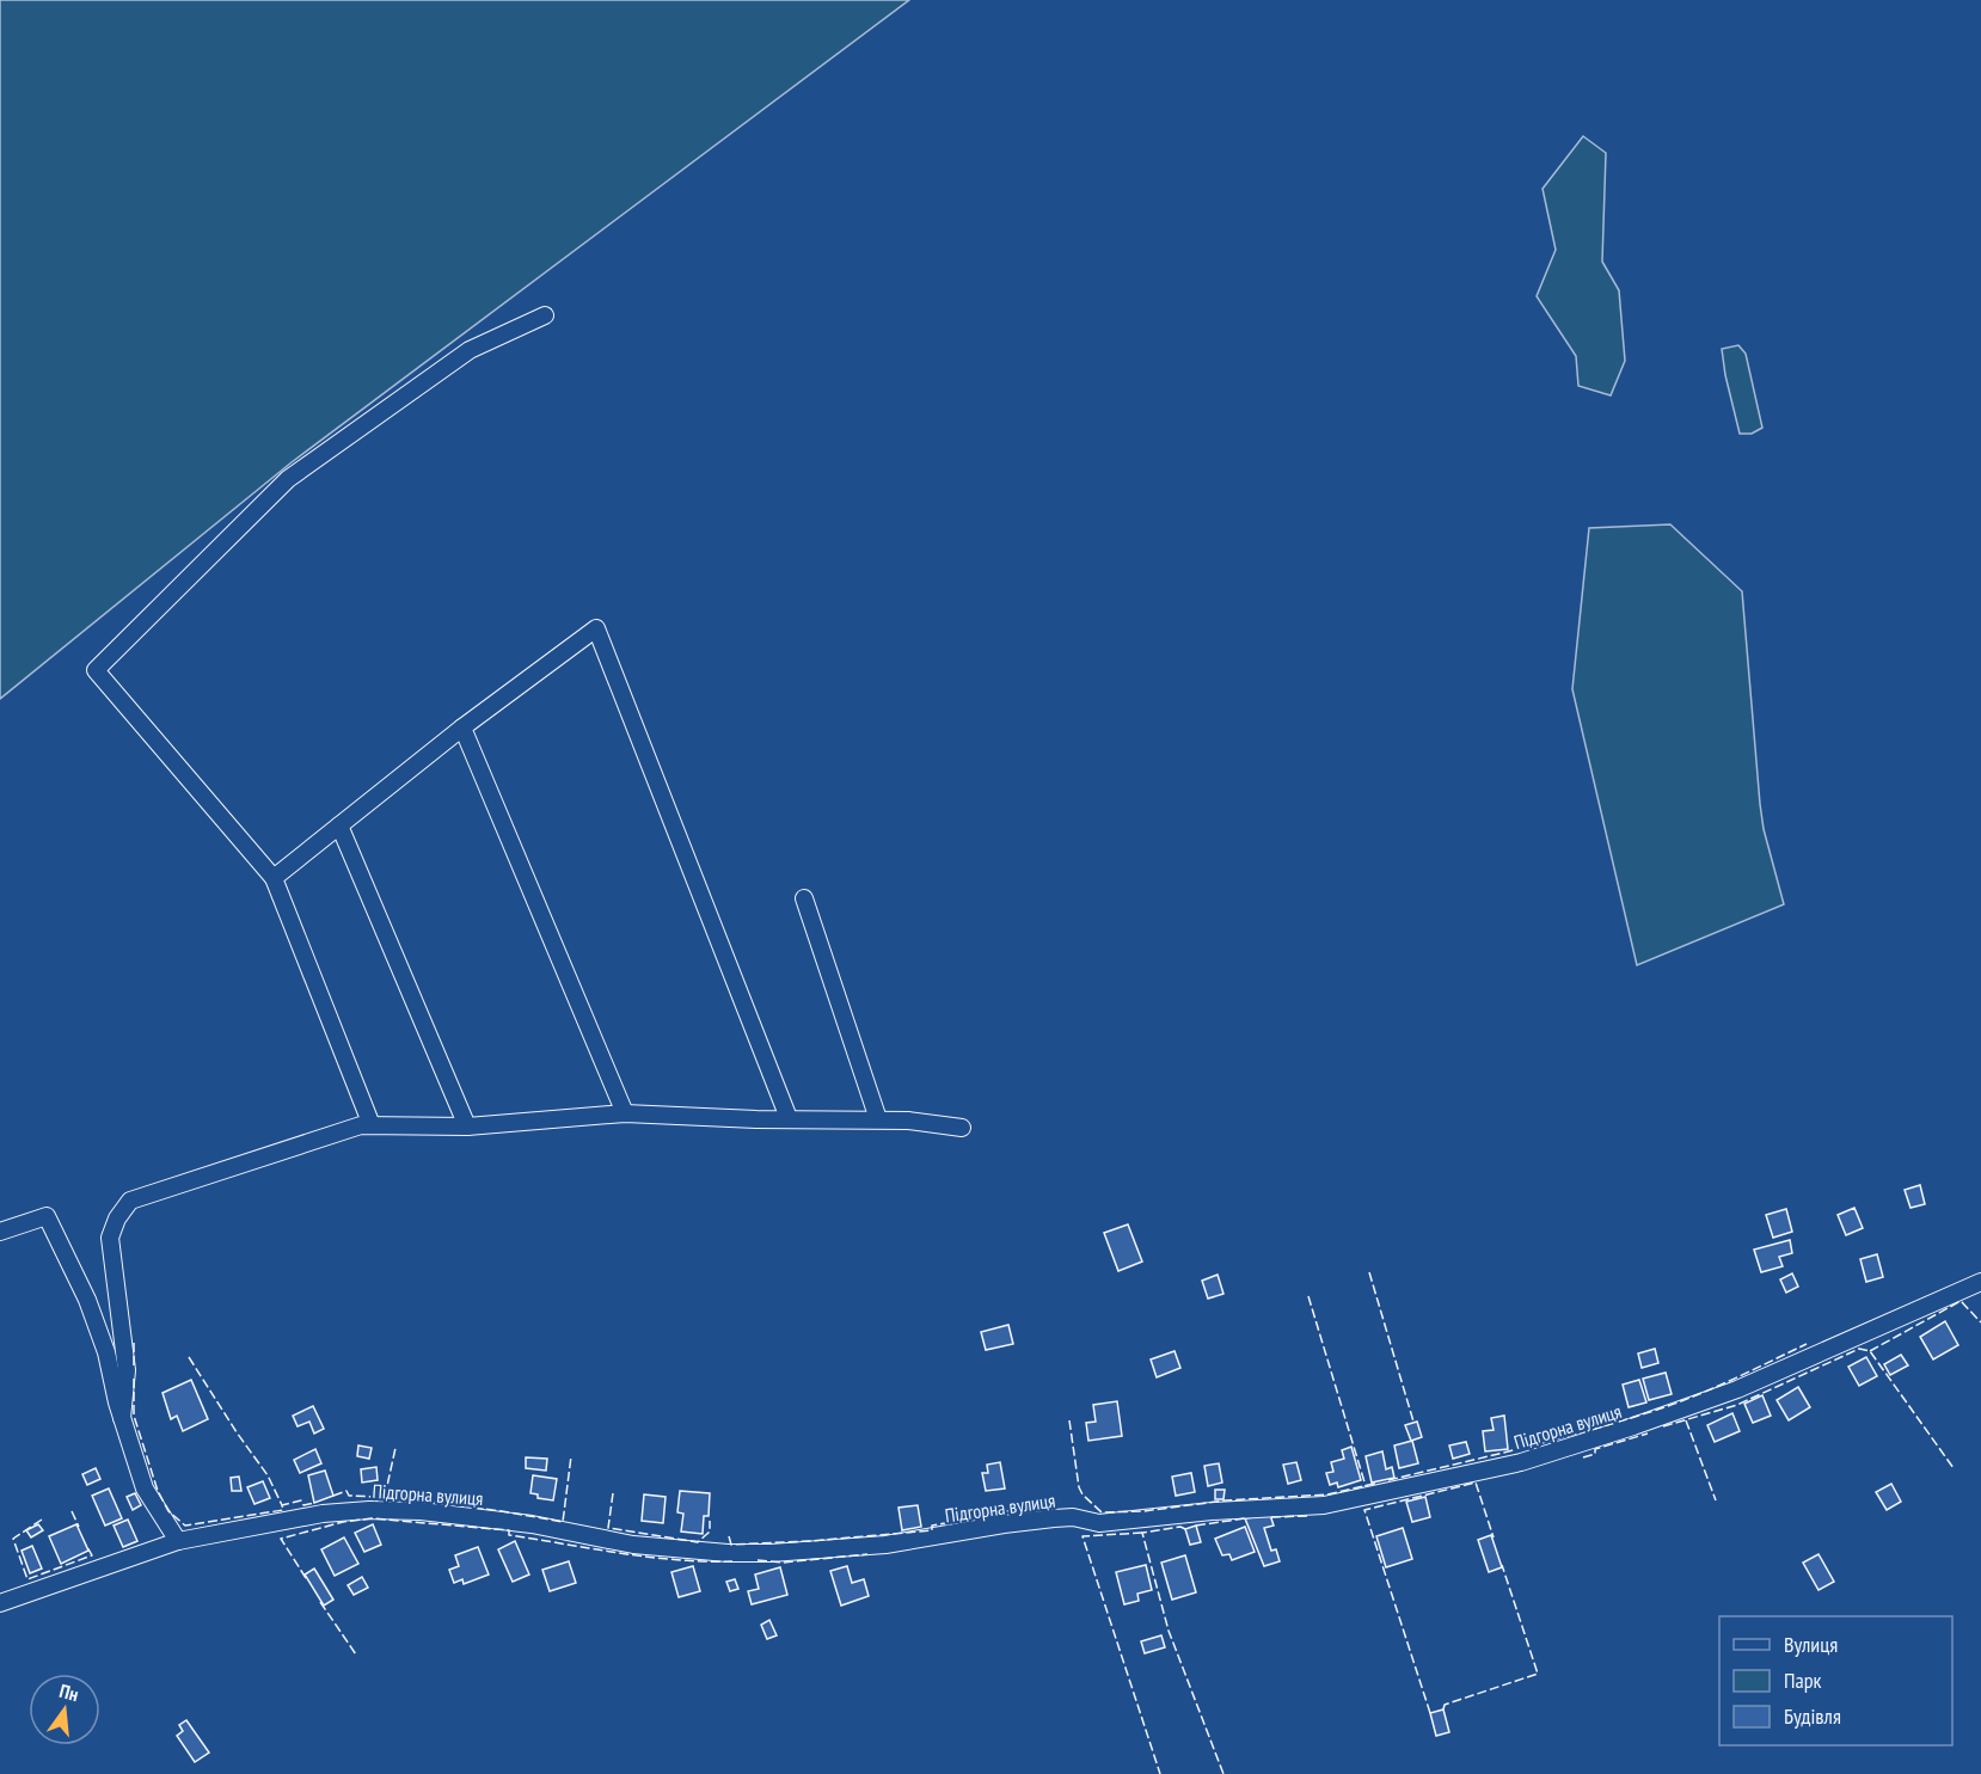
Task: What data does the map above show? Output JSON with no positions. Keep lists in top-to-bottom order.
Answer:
{
  "streets": {
    "street": ["Підгорна вулиця"]
  },
  "legend": ["Вулиця", "Парк", "Будівля"],
  "north": "top"
}
